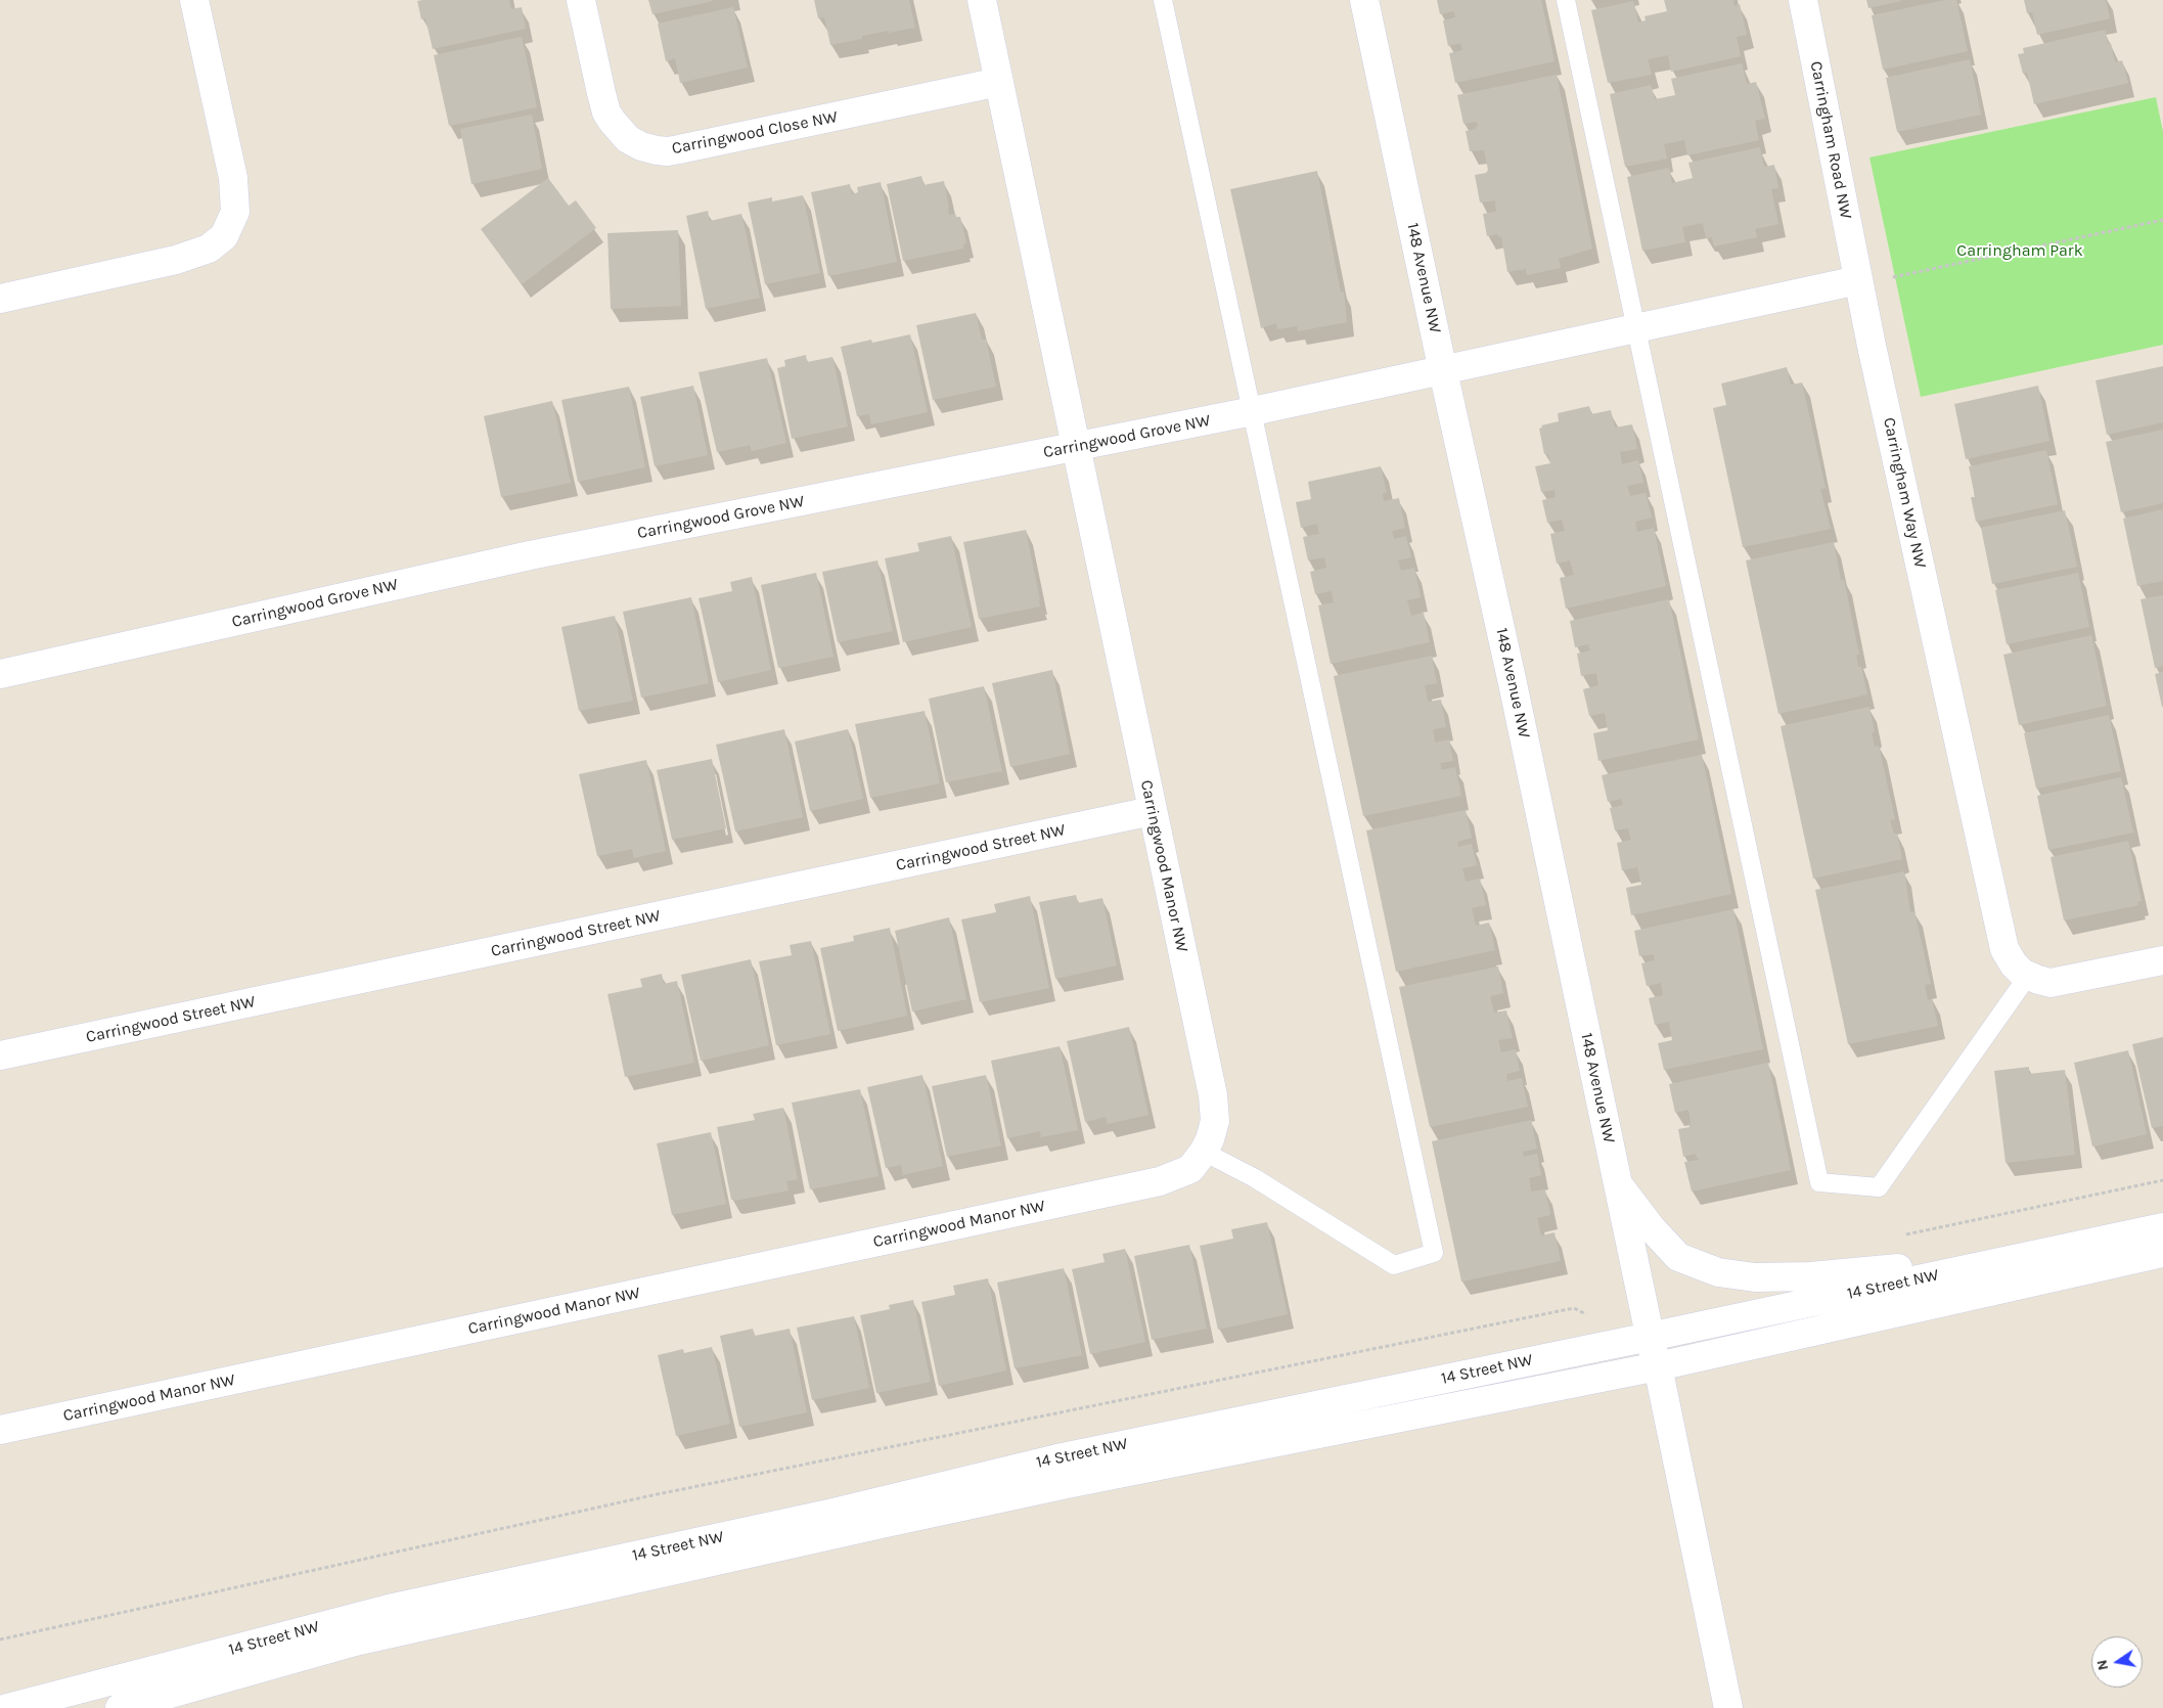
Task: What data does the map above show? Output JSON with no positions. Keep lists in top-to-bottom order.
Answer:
{
  "streets": {
    "street": [
      "Carringwood Close NW",
      "Carringham Road NW",
      "148 Avenue NW",
      "Carringwood Grove NW",
      "Carringham Way NW",
      "Carringwood Street NW",
      "Carringwood Manor NW",
      "14 Street NW"
    ]
  },
  "crossings": [
    ["Carringham Road NW", "Carringham Way NW"],
    ["148 Avenue NW", "Carringwood Grove NW"],
    ["148 Avenue NW", "14 Street NW"],
    ["Carringwood Grove NW", "Carringwood Manor NW"],
    ["Carringwood Street NW", "Carringwood Manor NW"]
  ],
  "parks": ["Carringham Park"],
  "north": "left"
}
